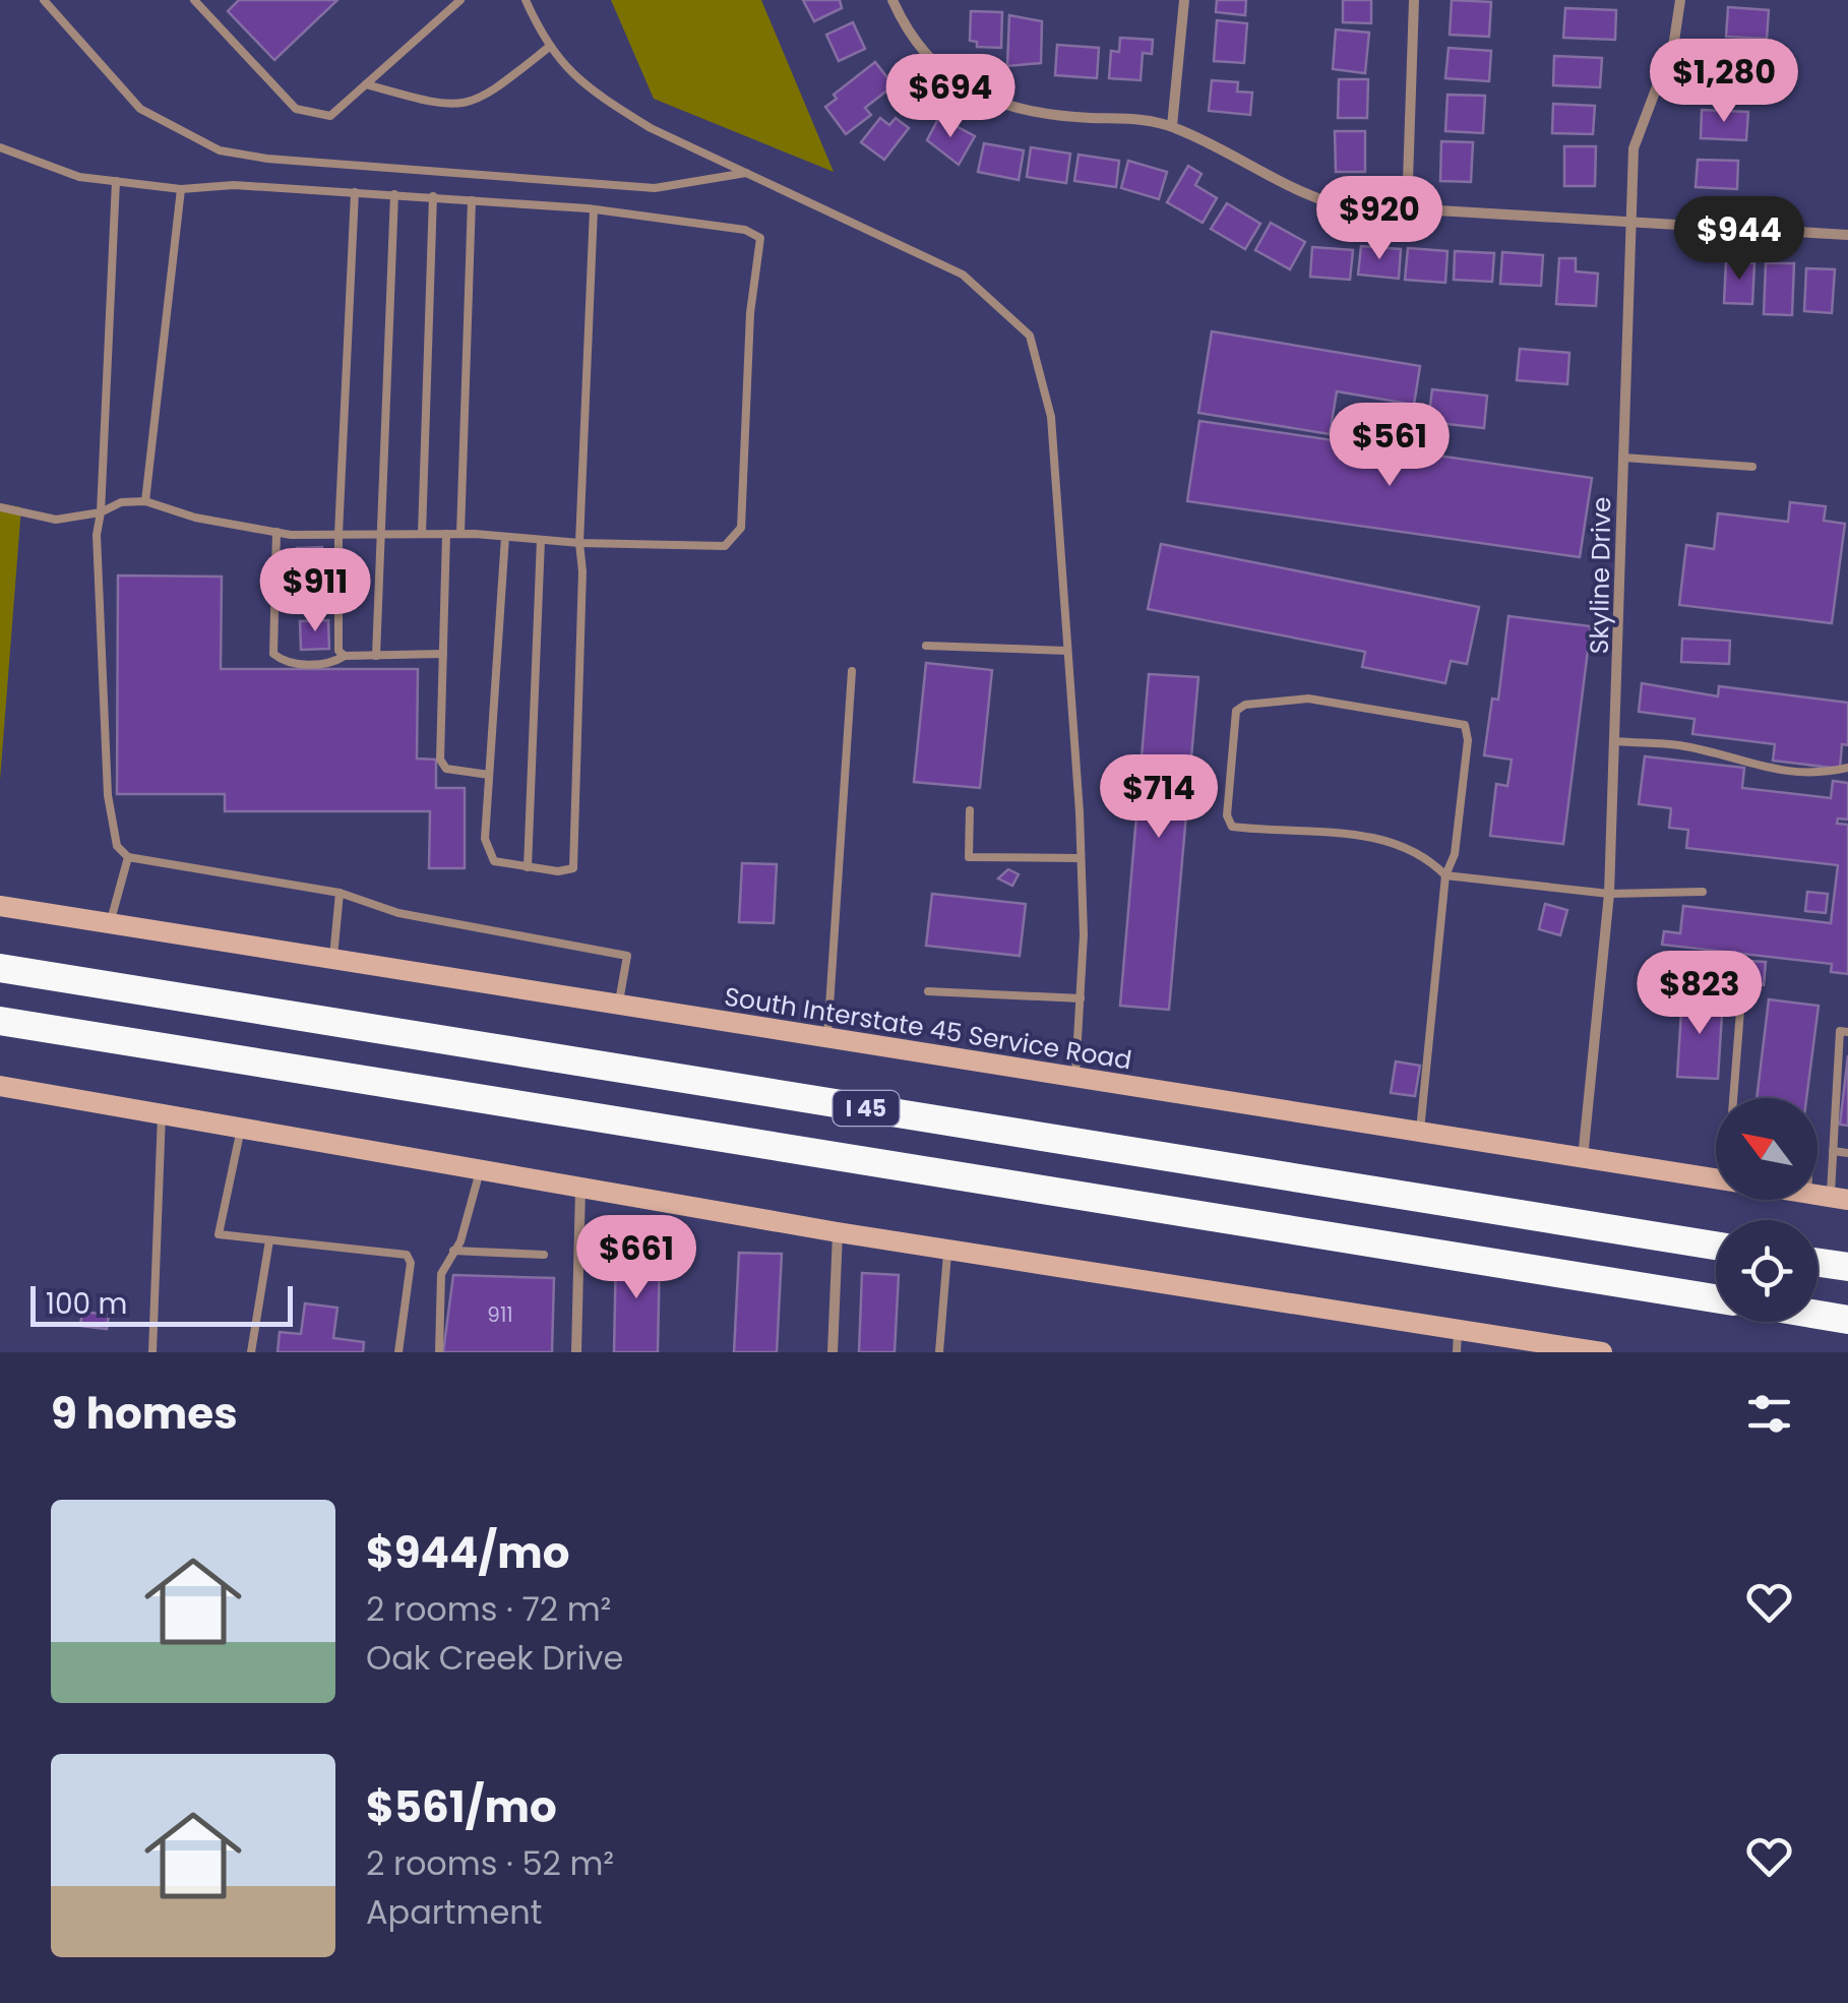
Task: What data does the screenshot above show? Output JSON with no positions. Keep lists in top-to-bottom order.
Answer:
{
  "streets": {
    "highway": ["I 45"],
    "main road": ["South Interstate 45 Service Road"],
    "street": ["Skyline Drive"]
  },
  "crossings": [
    ["Skyline Drive", "South Interstate 45 Service Road"]
  ],
  "house_numbers": ["911"],
  "scale_bar": "100 m",
  "north": "top left",
  "page": {
    "price": [
      "$1,280",
      "$694",
      "$920",
      "$944",
      "$561",
      "$911",
      "$714",
      "$823",
      "$661"
    ],
    "scale": "100 m",
    "heading": "9 homes",
    "list": [
      {
        "name": "$944/mo",
        "note": "2 rooms · 72 m² · Oak Creek Drive"
      },
      {
        "name": "$561/mo",
        "note": "2 rooms · 52 m² · Apartment"
      }
    ]
  }
}
